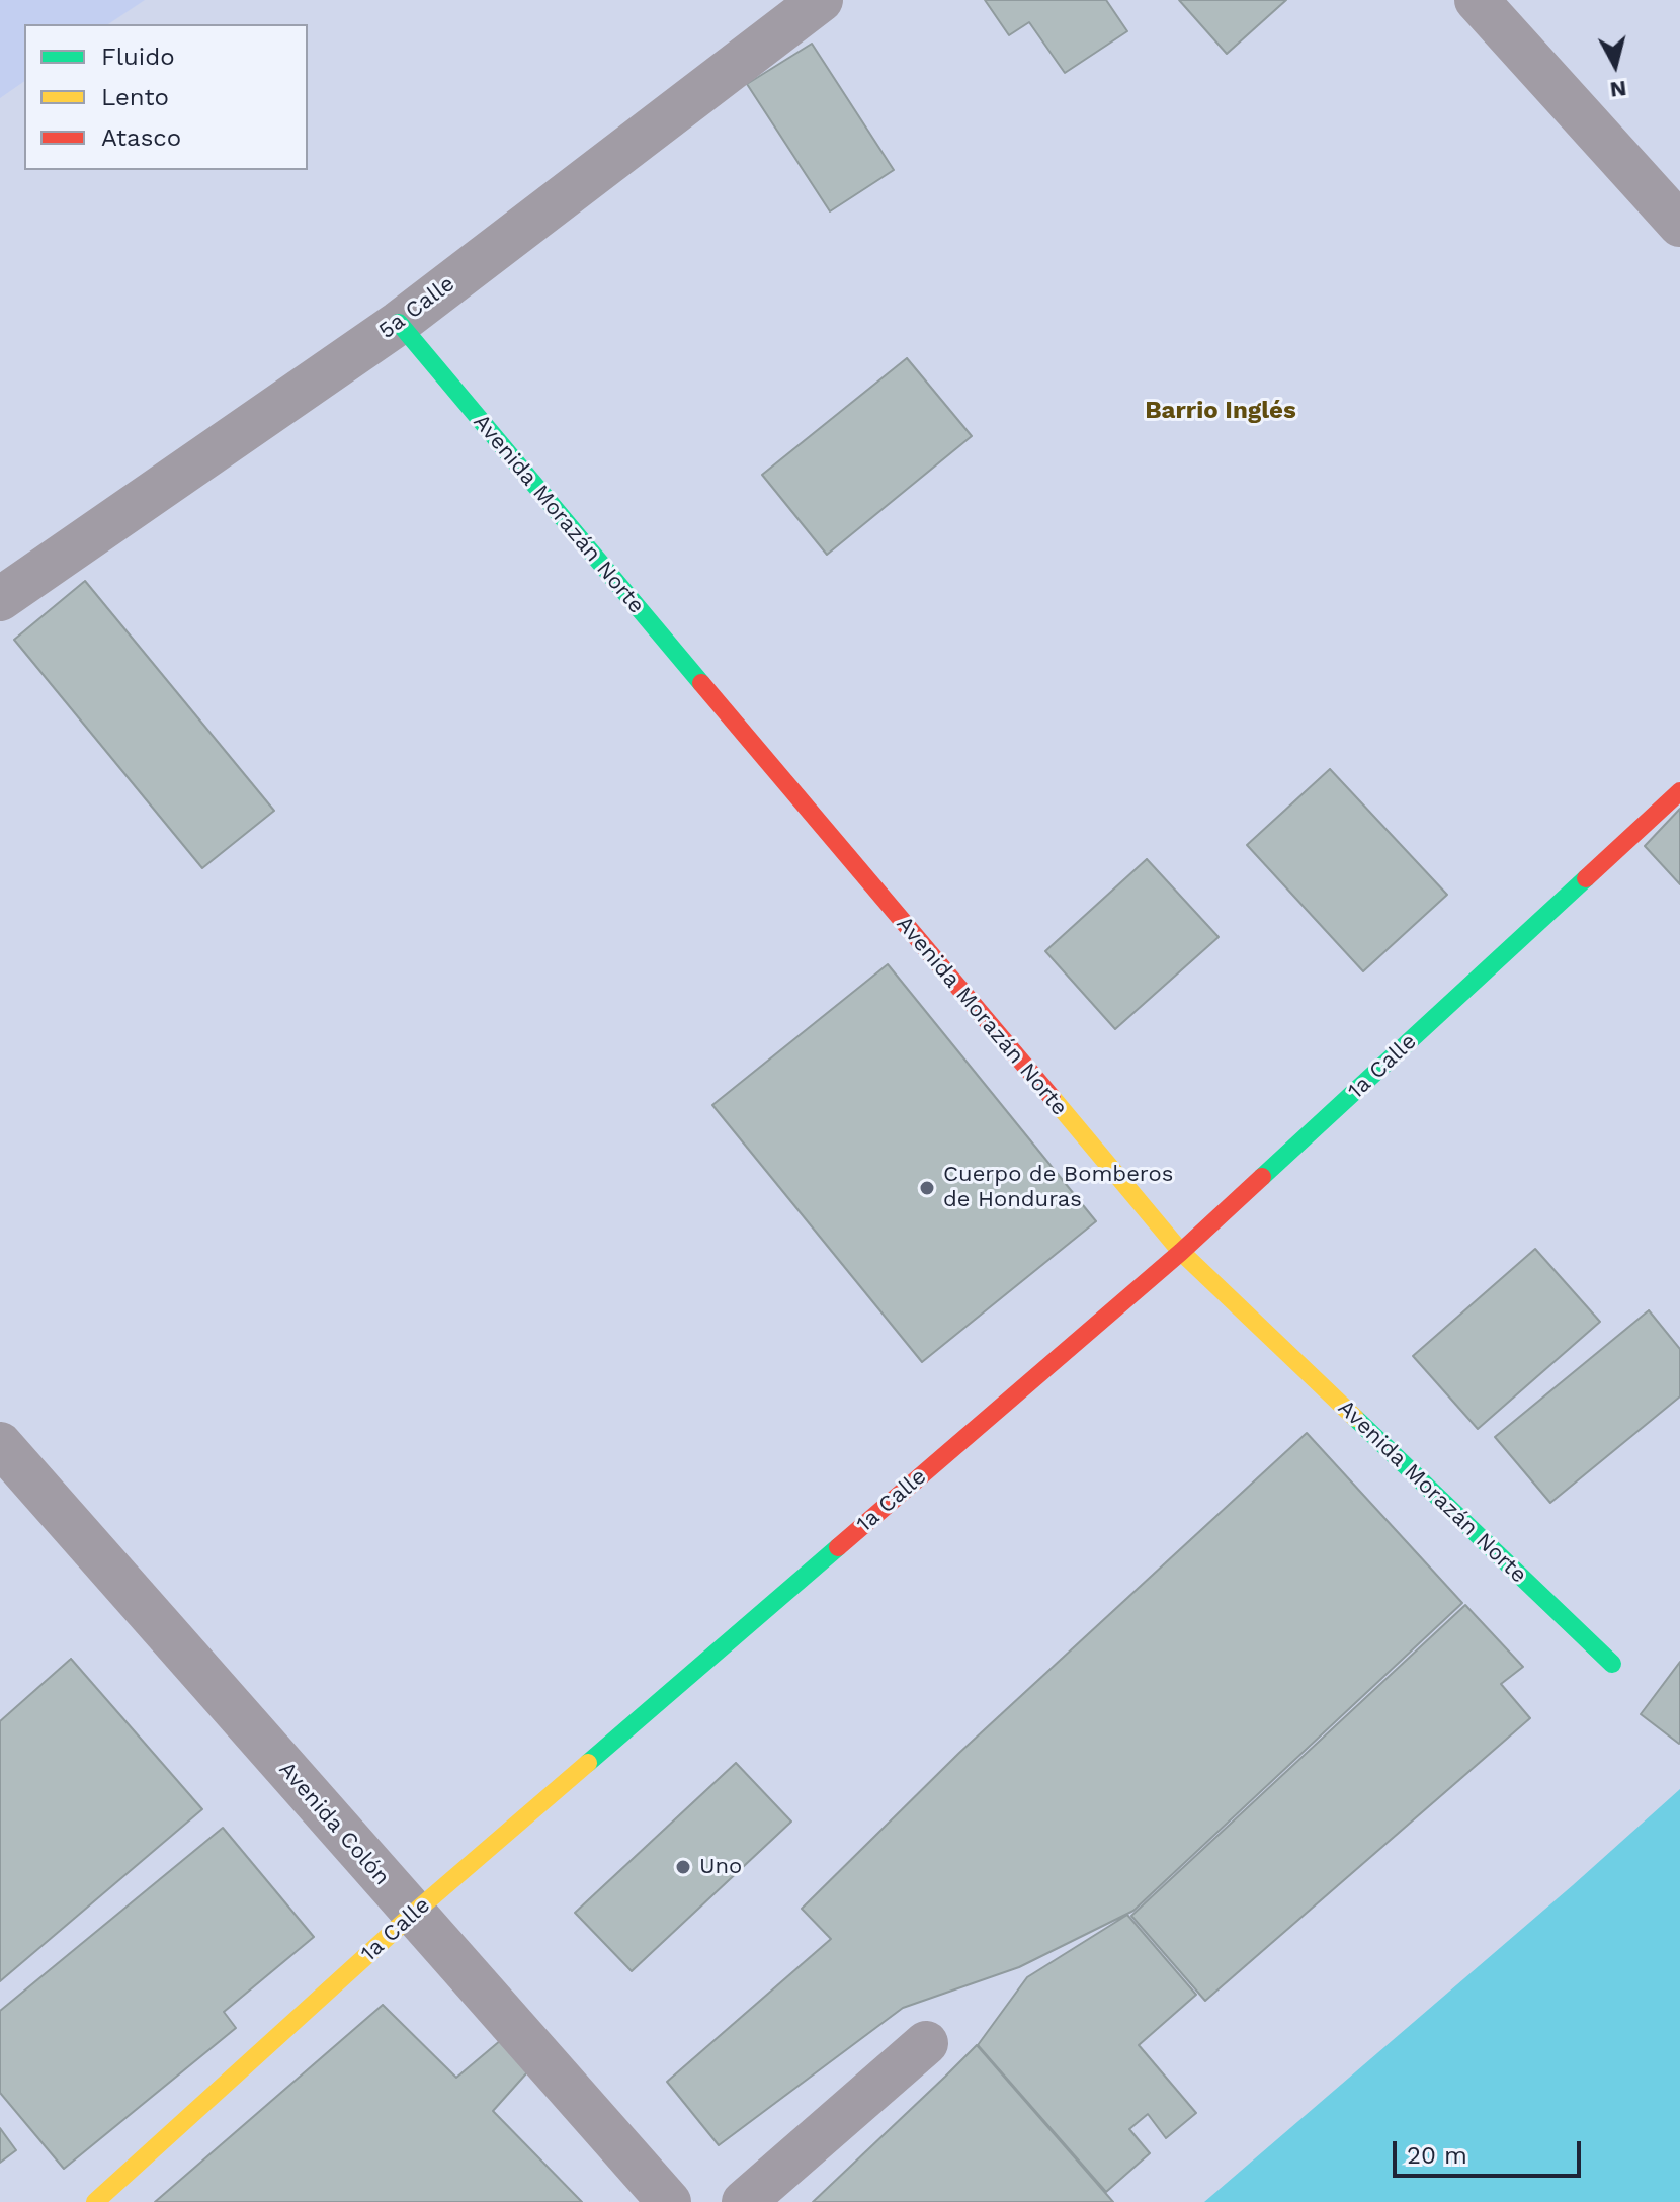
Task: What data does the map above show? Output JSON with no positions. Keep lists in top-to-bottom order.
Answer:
{
  "streets": {
    "street": [
      "5a Calle",
      "Avenida Morazán Norte",
      "1a Calle",
      "Avenida Colón"
    ]
  },
  "crossings": [
    ["5a Calle", "Avenida Morazán Norte"],
    ["Avenida Morazán Norte", "1a Calle"],
    ["1a Calle", "Avenida Colón"]
  ],
  "districts": ["Barrio Inglés"],
  "places": ["Cuerpo de Bomberos de Honduras", "Uno"],
  "legend": ["Fluido", "Lento", "Atasco"],
  "scale_bar": "20 m",
  "north": "bottom"
}
